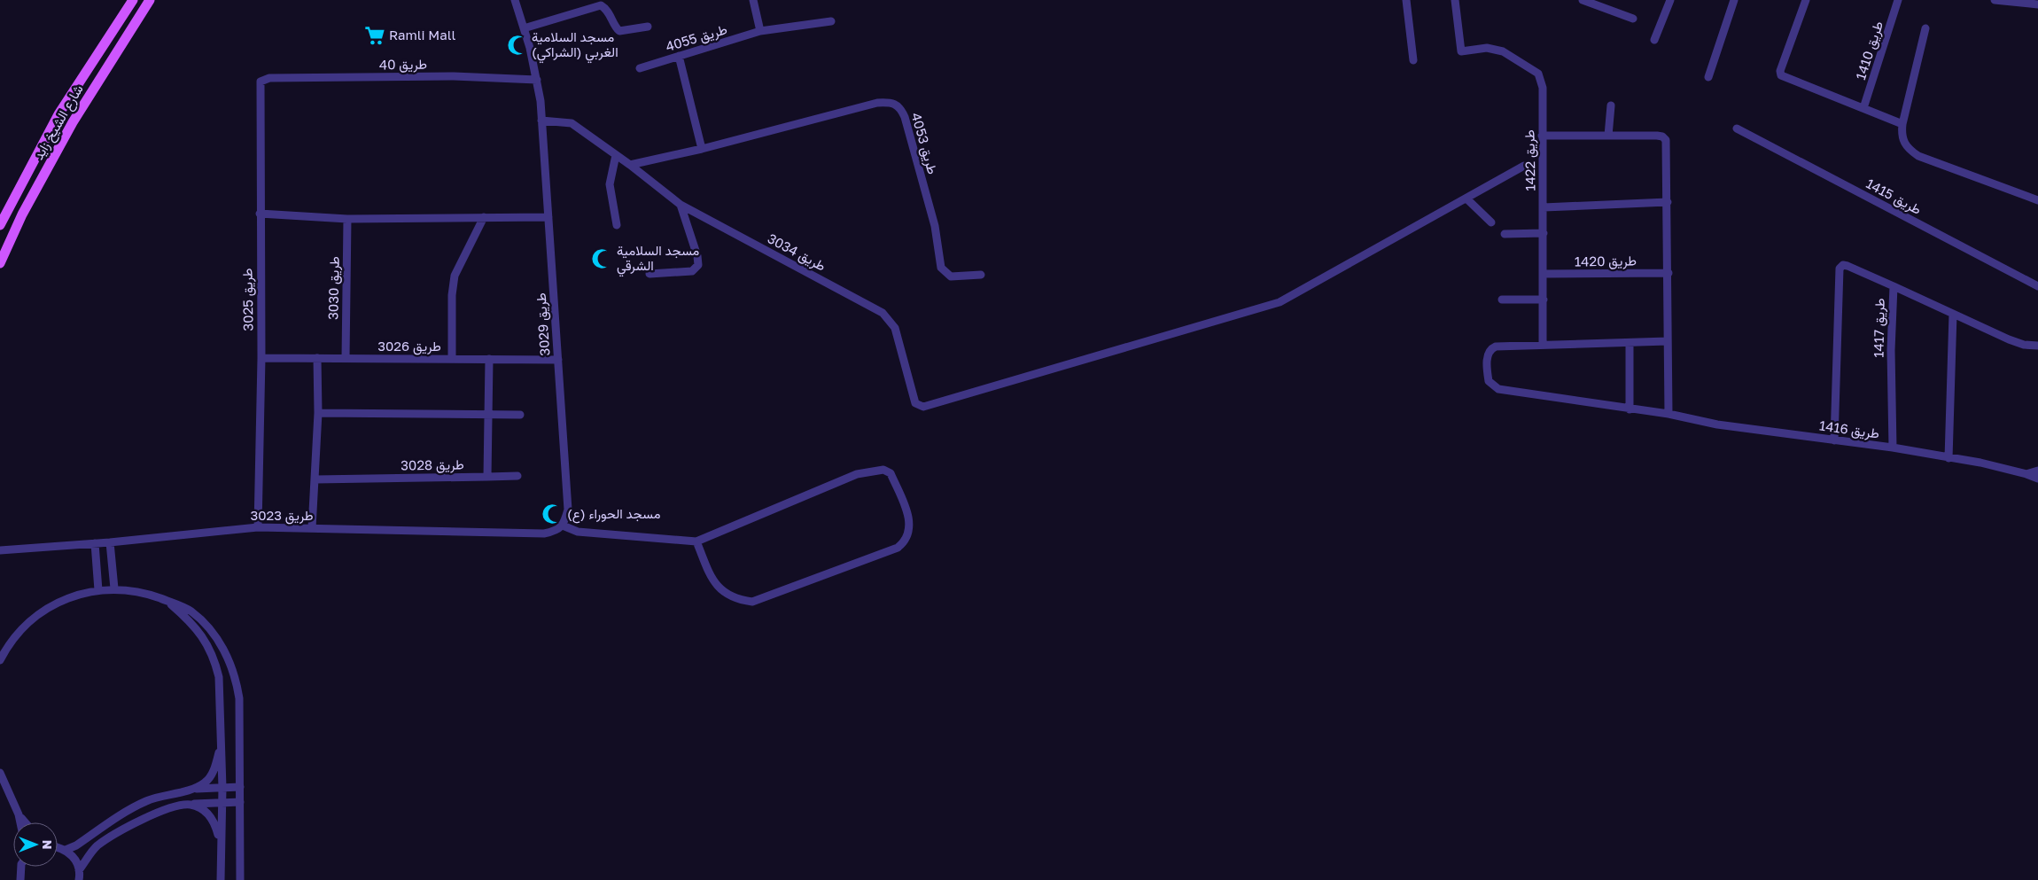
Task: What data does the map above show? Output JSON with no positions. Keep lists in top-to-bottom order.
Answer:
{
  "streets": {
    "main road": ["شارع الشيخ زايد"],
    "street": [
      "طريق 4055",
      "طريق 1410",
      "طريق 40",
      "طريق 4053",
      "طريق 1422",
      "طريق 1415",
      "طريق 3034",
      "طريق 1420",
      "طريق 3030",
      "طريق 3025",
      "طريق 3029",
      "طريق 1417",
      "طريق 3026",
      "طريق 1416",
      "طريق 3028",
      "طريق 3023"
    ]
  },
  "crossings": [
    ["طريق 40", "طريق 3025"],
    ["طريق 40", "طريق 3029"],
    ["طريق 4053", "طريق 3034"],
    ["طريق 1422", "طريق 1420"],
    ["طريق 1422", "طريق 1416"],
    ["طريق 3034", "طريق 3029"],
    ["طريق 3030", "طريق 3026"],
    ["طريق 3025", "طريق 3026"],
    ["طريق 3025", "طريق 3023"],
    ["طريق 3029", "طريق 3026"],
    ["طريق 3029", "طريق 3023"],
    ["طريق 1417", "طريق 1416"]
  ],
  "places": {
    "supermarket": ["Ramli Mall"],
    "mosque": ["مسجد السلامية الغربي (الشراكي)", "مسجد السلامية الشرقي", "مسجد الحوراء (ع)"]
  },
  "north": "right"
}
